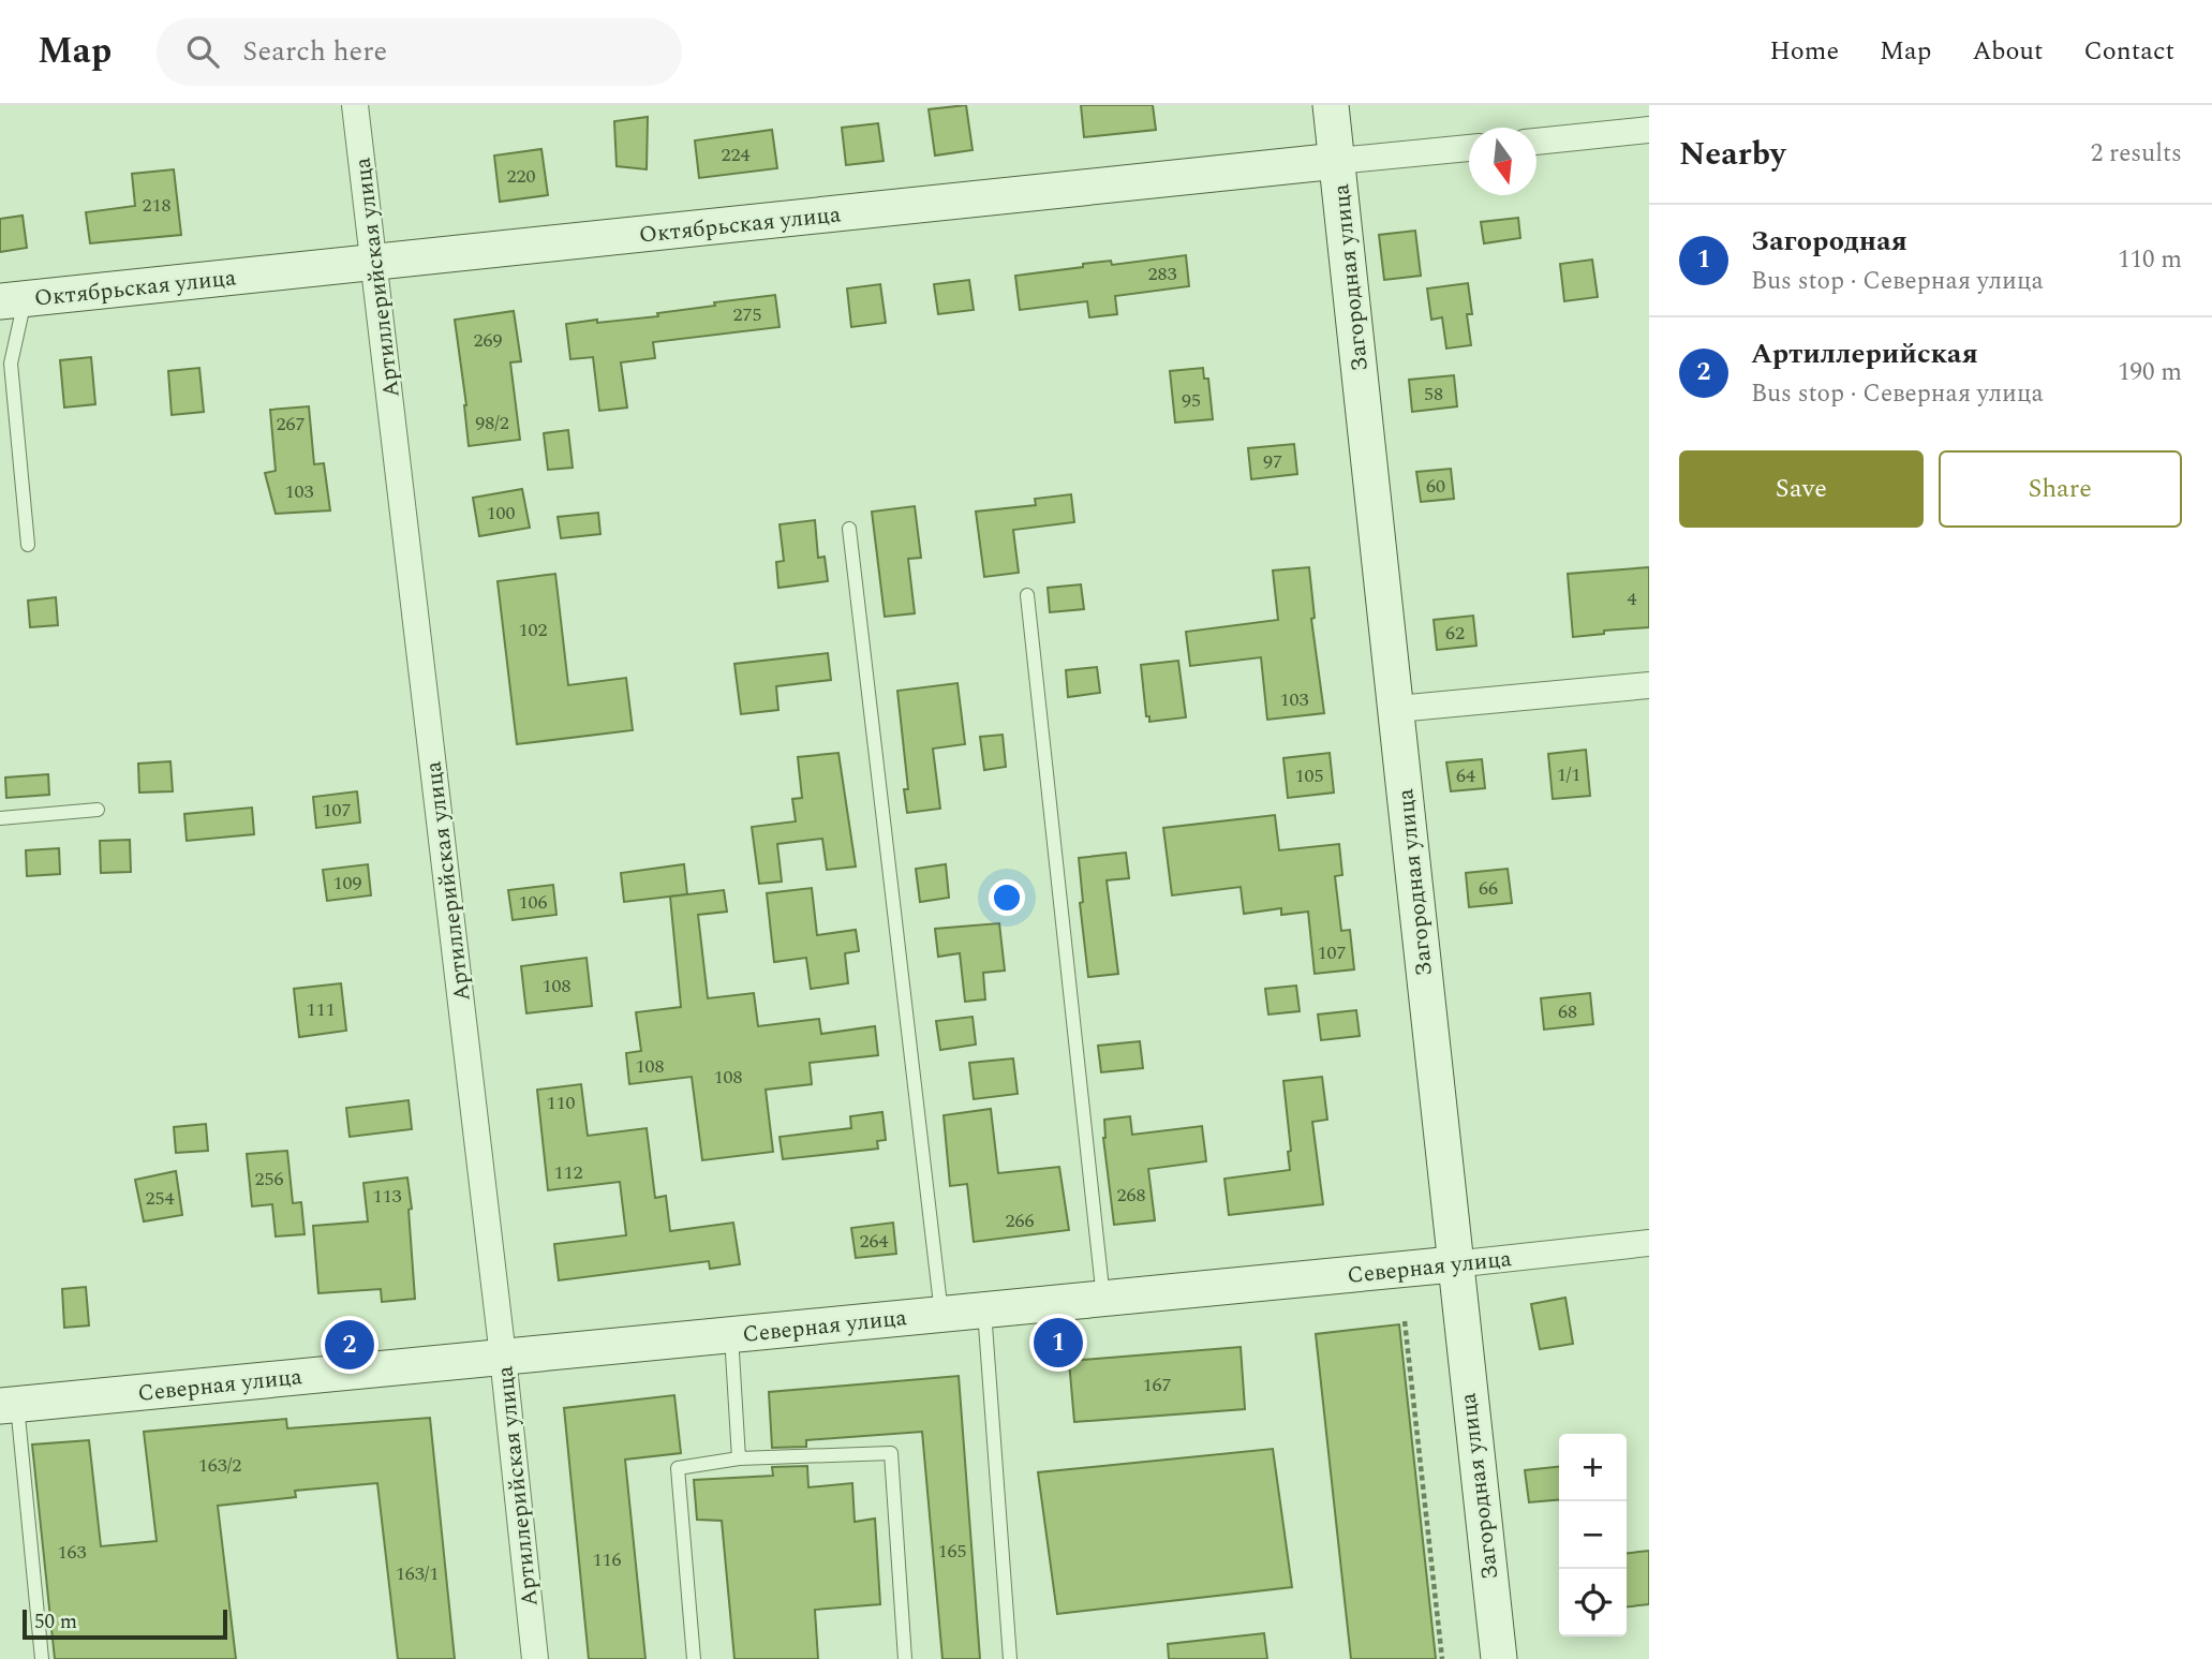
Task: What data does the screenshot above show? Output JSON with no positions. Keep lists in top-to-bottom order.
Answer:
{
  "streets": {
    "main road": ["Октябрьская улица", "Загородная улица", "Северная улица"],
    "street": ["Артиллерийская улица"]
  },
  "crossings": [
    ["Октябрьская улица", "Артиллерийская улица"],
    ["Октябрьская улица", "Загородная улица"],
    ["Артиллерийская улица", "Северная улица"],
    ["Загородная улица", "Северная улица"]
  ],
  "house_numbers": [
    "224",
    "220",
    "218",
    "283",
    "275",
    "269",
    "58",
    "95",
    "98/2",
    "267",
    "97",
    "60",
    "103",
    "100",
    "4",
    "102",
    "62",
    "103",
    "1/1",
    "105",
    "64",
    "107",
    "109",
    "66",
    "106",
    "107",
    "108",
    "111",
    "68",
    "108",
    "108",
    "110",
    "112",
    "256",
    "268",
    "113",
    "254",
    "266",
    "264",
    "167",
    "163/2",
    "165",
    "163",
    "116",
    "163/1"
  ],
  "scale_bar": "50 m",
  "north": "bottom",
  "page": {
    "header": "Map",
    "search": "Search here",
    "nav": [
      "Home",
      "Map",
      "About",
      "Contact"
    ],
    "heading": ["Nearby", "2 results"],
    "list": [
      {
        "mark": "1",
        "name": "Загородная",
        "note": "Bus stop · Северная улица",
        "value": "110 m"
      },
      {
        "mark": "2",
        "name": "Артиллерийская",
        "note": "Bus stop · Северная улица",
        "value": "190 m"
      }
    ],
    "buttons": ["Save", "Share"],
    "pins": ["1", "2"],
    "map_buttons": ["+", "−"],
    "scale": "50 m"
  }
}
